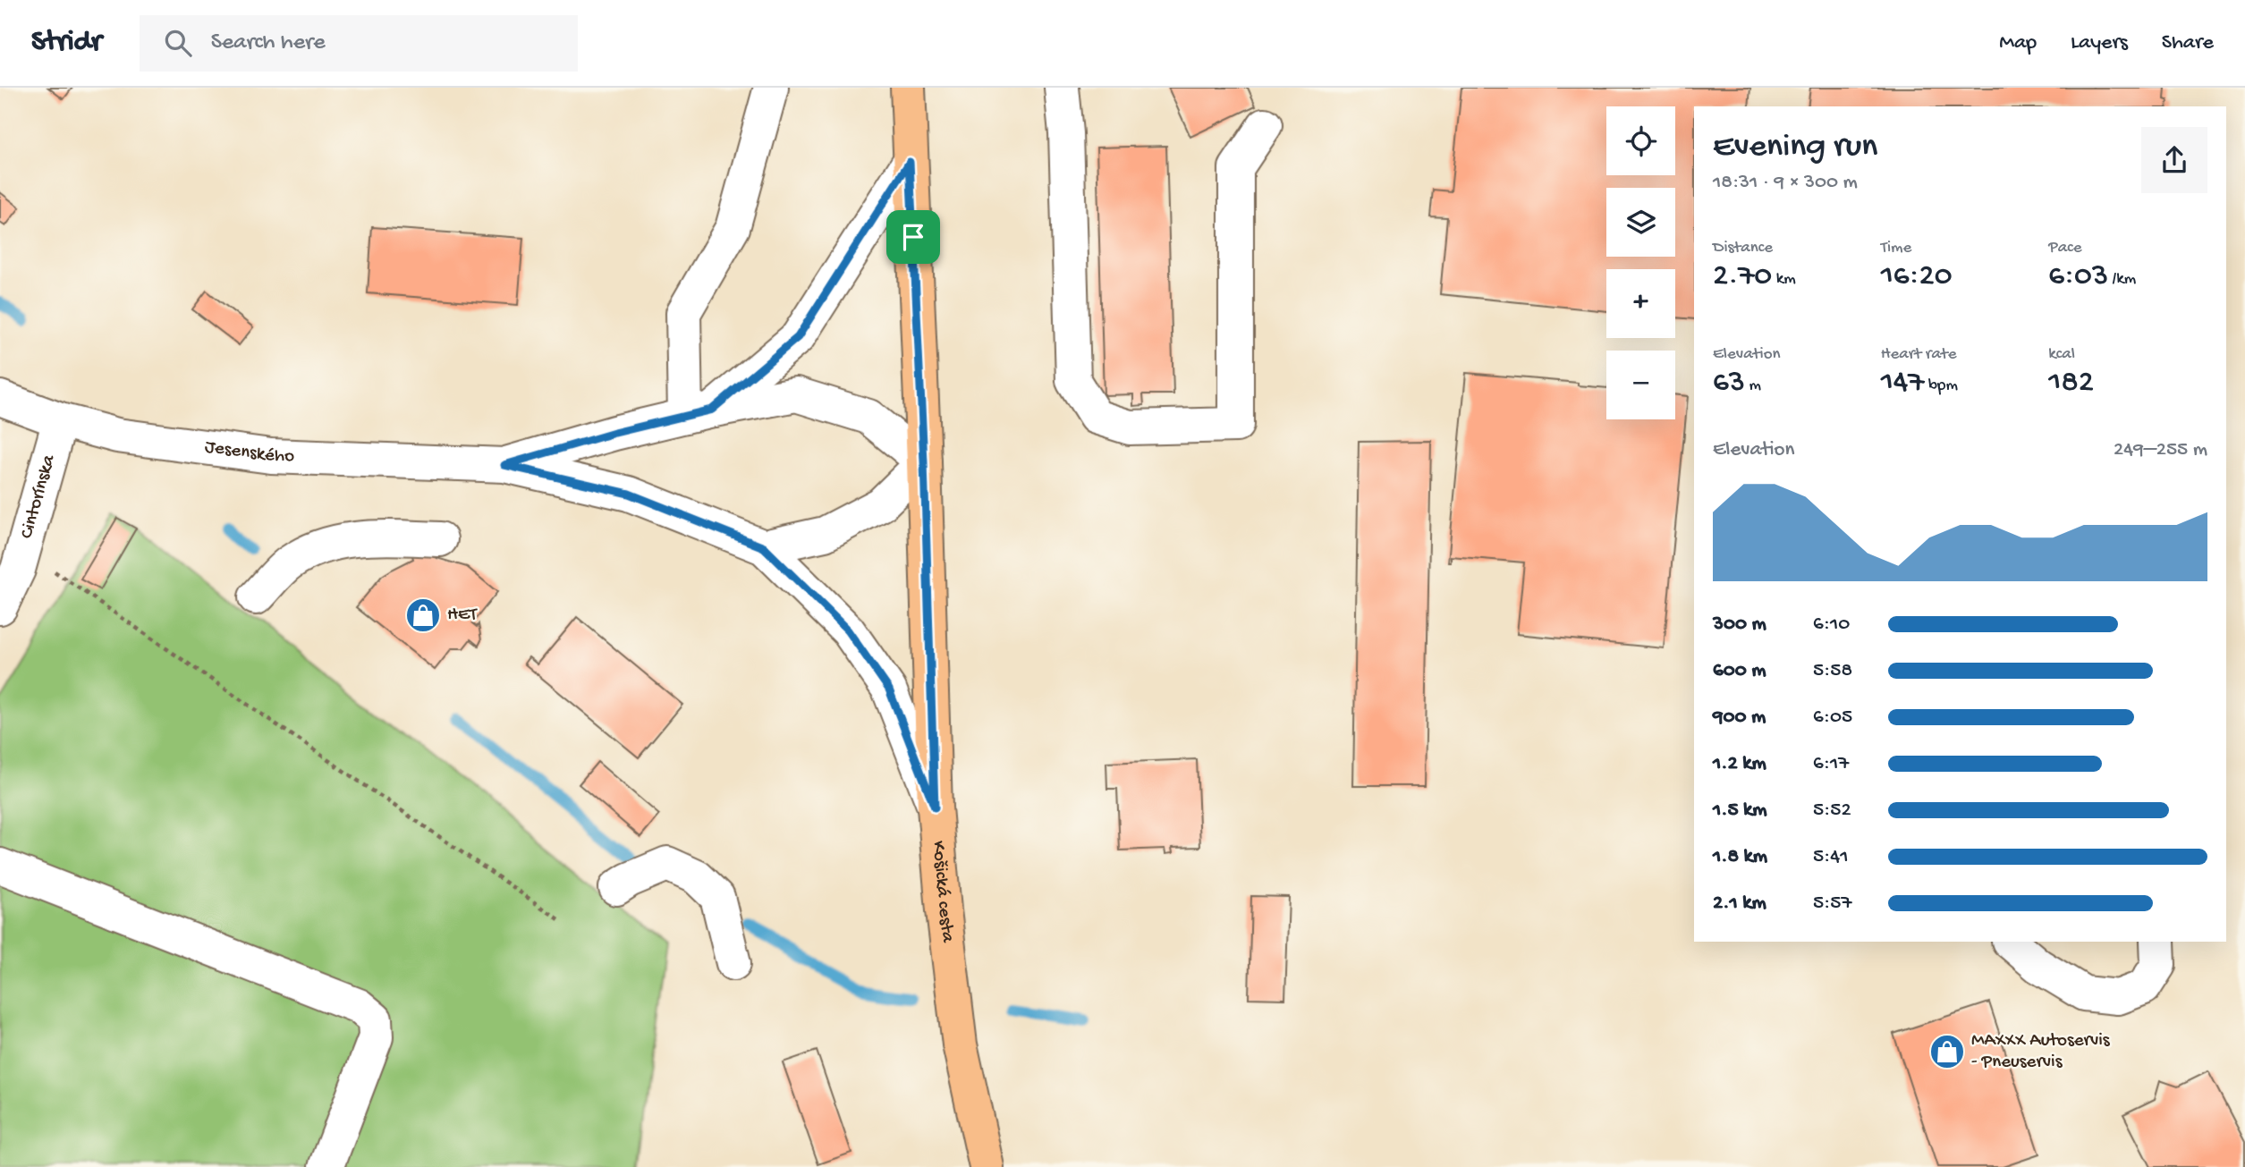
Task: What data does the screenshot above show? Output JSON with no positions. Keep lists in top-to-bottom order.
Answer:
{
  "streets": {
    "main road": ["Košická cesta"],
    "street": ["Jesenského", "Cintorínska"]
  },
  "crossings": [
    ["Jesenského", "Cintorínska"]
  ],
  "places": {
    "shop": ["HET", "MAXXX Autoservis - Pneuservis"]
  },
  "page": {
    "header": "Stridr",
    "search": "Search here",
    "nav": ["Map", "Layers", "Share"],
    "map_buttons": ["+", "−"],
    "heading": ["Evening run", "18:31 · 9 × 300 m"],
    "stats": [
      ["Distance", "2.70 km"],
      ["Time", "16:20"],
      ["Pace", "6:03 /km"],
      ["Elevation", "63 m"],
      ["Heart rate", "147 bpm"],
      ["kcal", "182"]
    ],
    "chart": ["Elevation", "249–255 m"],
    "list": [
      {
        "name": "300 m",
        "note": "6:10"
      },
      {
        "name": "600 m",
        "note": "5:58"
      },
      {
        "name": "900 m",
        "note": "6:05"
      },
      {
        "name": "1.2 km",
        "note": "6:17"
      },
      {
        "name": "1.5 km",
        "note": "5:52"
      },
      {
        "name": "1.8 km",
        "note": "5:41"
      },
      {
        "name": "2.1 km",
        "note": "5:57"
      }
    ]
  }
}
